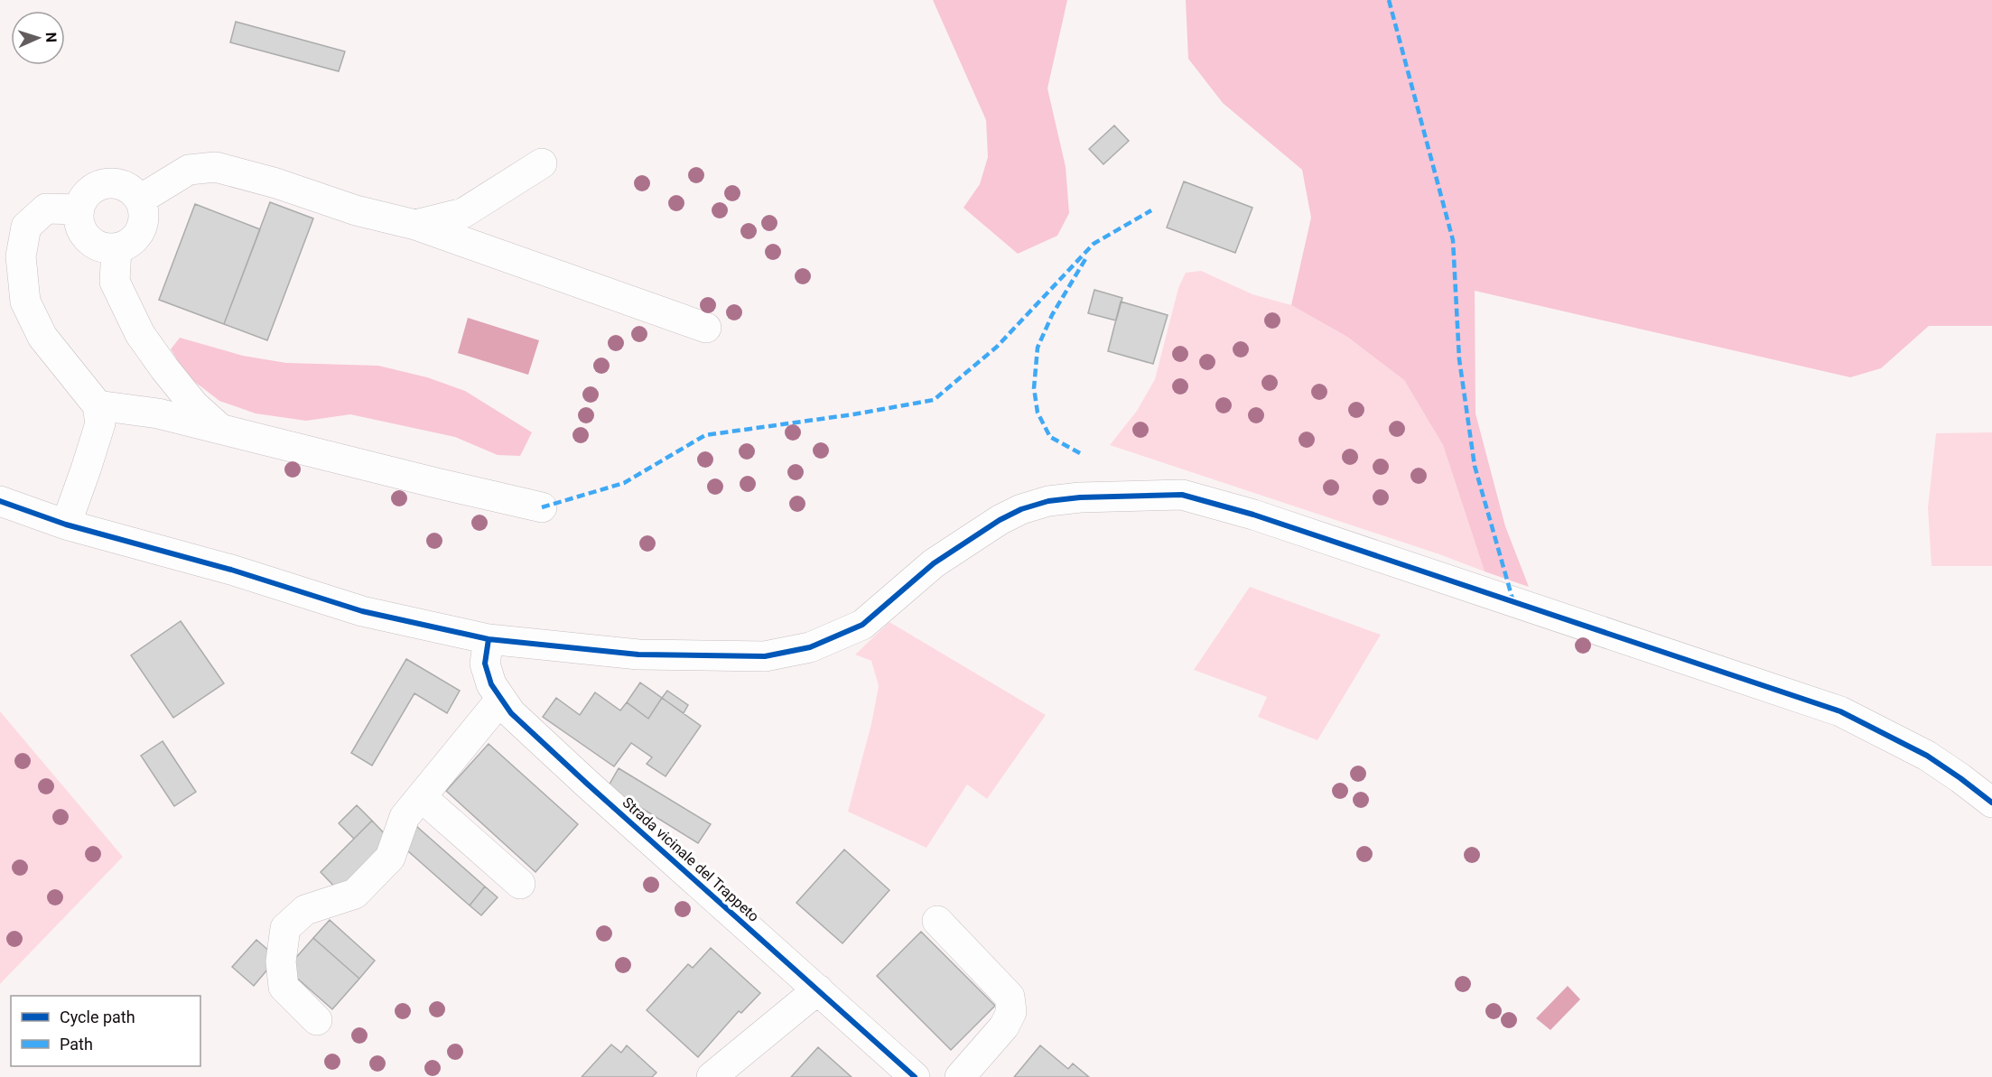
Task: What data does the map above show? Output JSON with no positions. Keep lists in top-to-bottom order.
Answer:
{
  "streets": {
    "street": ["Strada vicinale del Trappeto"]
  },
  "legend": ["Cycle path", "Path"],
  "north": "right"
}
